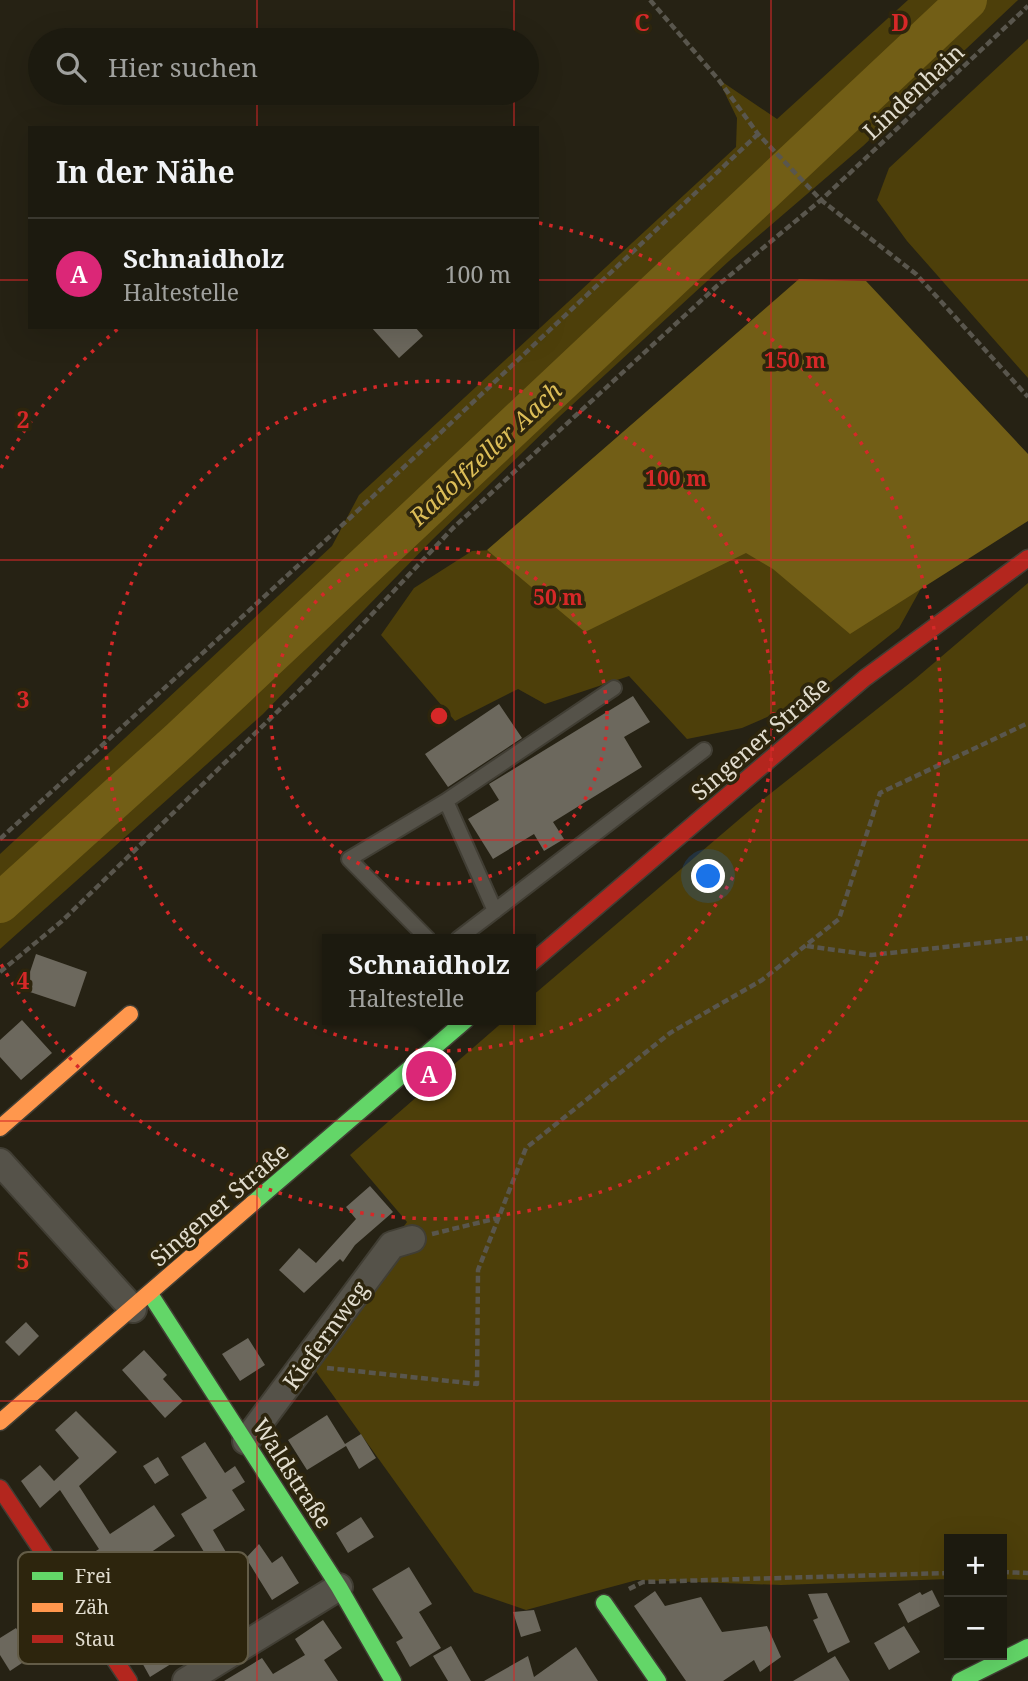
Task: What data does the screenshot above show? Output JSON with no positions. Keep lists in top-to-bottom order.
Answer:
{
  "streets": {
    "main road": ["Singener Straße", "Waldstraße"],
    "street": ["Kiefernweg"],
    "path": ["Lindenhain"]
  },
  "crossings": [
    ["Singener Straße", "Waldstraße"],
    ["Kiefernweg", "Waldstraße"]
  ],
  "water": ["Radolfzeller Aach"],
  "legend": ["Frei", "Zäh", "Stau"],
  "page": {
    "search": "Hier suchen",
    "heading": "In der Nähe",
    "list": [
      {
        "mark": "A",
        "name": "Schnaidholz",
        "note": "Haltestelle",
        "value": "100 m"
      }
    ],
    "popup": ["Schnaidholz", "Haltestelle"],
    "pins": "A",
    "map_buttons": ["+", "−"]
  },
  "grid": {
    "columns": ["C", "D"],
    "rows": [
      "2",
      "3",
      "4",
      "5"
    ]
  },
  "rings": ["150 m", "100 m", "50 m"]
}
